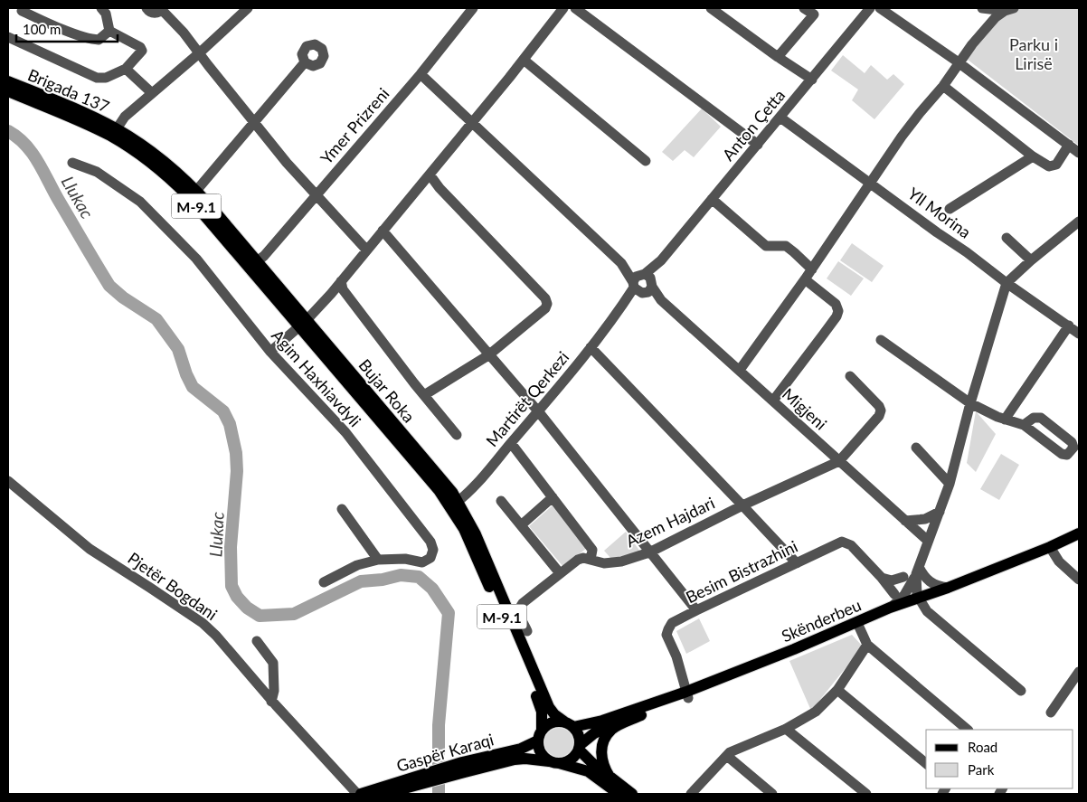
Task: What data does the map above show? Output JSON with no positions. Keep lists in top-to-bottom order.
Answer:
{
  "streets": {
    "main road": [
      "Brigada 137",
      "M-9.1",
      "Bujar Roka",
      "Skënderbeu",
      "Gaspër Karaqi"
    ],
    "street": [
      "Anton Çetta",
      "Ymer Prizreni",
      "Yll Morina",
      "Agim Haxhiavdyli",
      "Martirët Qerkezi",
      "Migjeni",
      "Azem Hajdari",
      "Besim Bistrazhini",
      "Pjetër Bogdani"
    ]
  },
  "crossings": [
    ["Brigada 137", "Bujar Roka"],
    ["Anton Çetta", "Yll Morina"],
    ["Anton Çetta", "Martirët Qerkezi"],
    ["Anton Çetta", "Migjeni"],
    ["Ymer Prizreni", "Bujar Roka"],
    ["Ymer Prizreni", "Migjeni"],
    ["M-9.1", "Bujar Roka"],
    ["M-9.1", "Skënderbeu"],
    ["M-9.1", "Gaspër Karaqi"],
    ["Bujar Roka", "Martirët Qerkezi"],
    ["Bujar Roka", "Skënderbeu"],
    ["Bujar Roka", "Gaspër Karaqi"],
    ["Martirët Qerkezi", "Migjeni"],
    ["Migjeni", "Azem Hajdari"],
    ["Besim Bistrazhini", "Skënderbeu"],
    ["Pjetër Bogdani", "Gaspër Karaqi"],
    ["Skënderbeu", "Gaspër Karaqi"]
  ],
  "water": ["Llukac"],
  "parks": ["Parku i Lirisë"],
  "legend": ["Road", "Park"],
  "scale_bar": "100 m"
}
